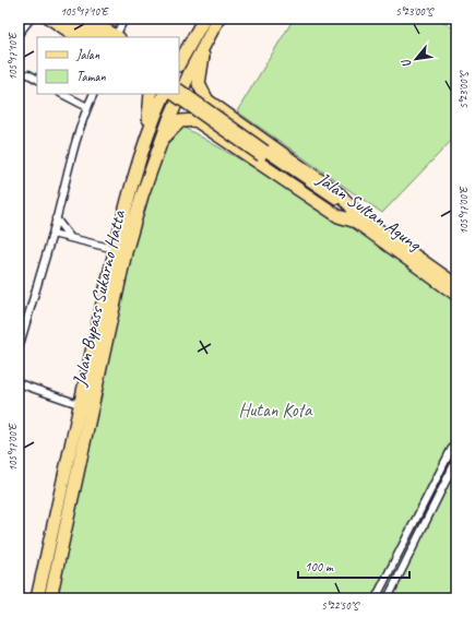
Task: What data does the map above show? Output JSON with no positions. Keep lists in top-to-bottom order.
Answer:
{
  "streets": {
    "highway": ["Jalan Bypass Sukarno Hatta"],
    "main road": ["Jalan Sultan Agung"]
  },
  "parks": ["Hutan Kota"],
  "legend": ["Jalan", "Taman"],
  "scale_bar": "100 m",
  "north": "bottom left",
  "coordinates": [
    "105°17'10\"E",
    "5°23'00\"S",
    "105°17'00\"E",
    "5°22'50\"S"
  ]
}
